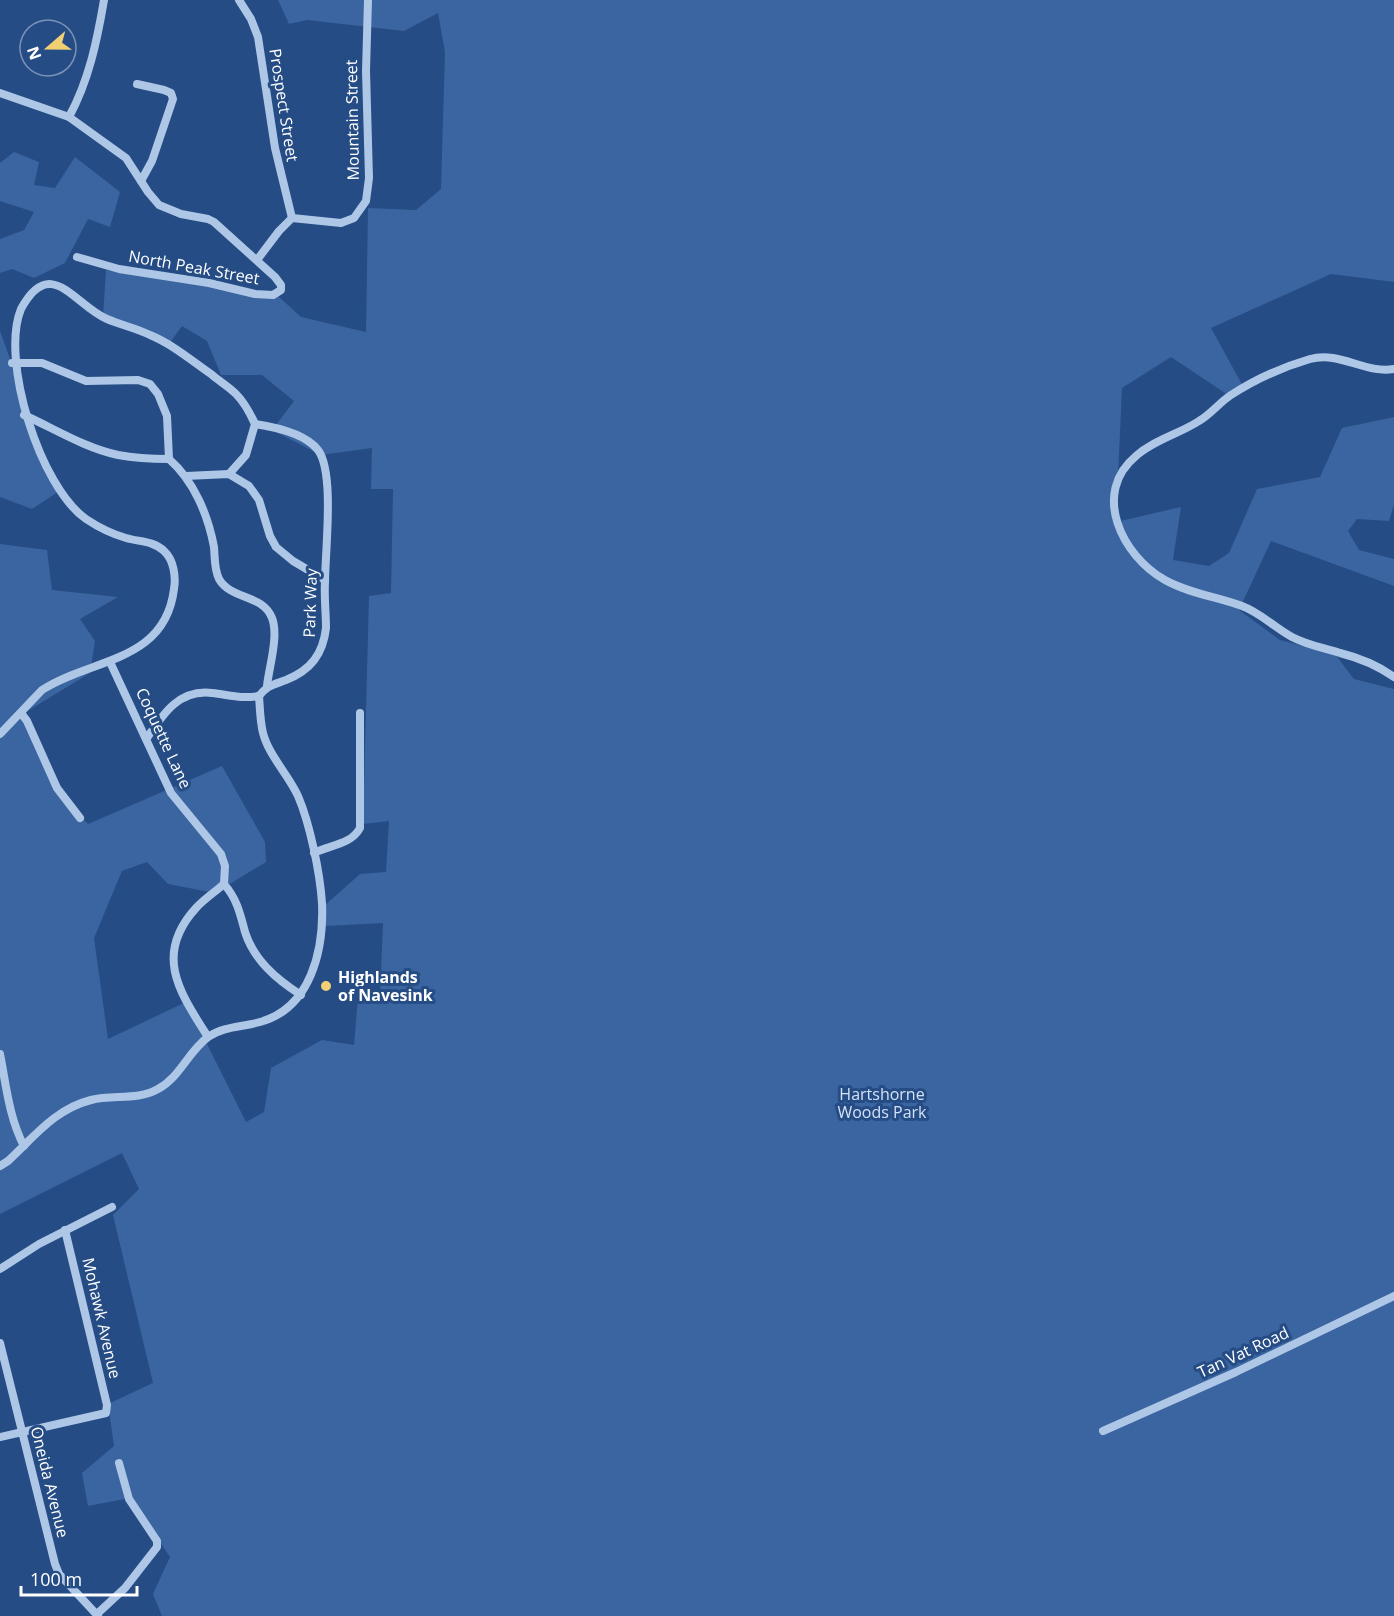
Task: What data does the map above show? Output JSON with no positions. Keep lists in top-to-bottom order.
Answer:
{
  "streets": {
    "street": [
      "Prospect Street",
      "Mountain Street",
      "North Peak Street",
      "Park Way",
      "Coquette Lane",
      "Mohawk Avenue",
      "Tan Vat Road",
      "Oneida Avenue"
    ]
  },
  "crossings": [
    ["Prospect Street", "Mountain Street"],
    ["Mohawk Avenue", "Oneida Avenue"]
  ],
  "parks": ["Hartshorne Woods Park"],
  "places": ["Highlands of Navesink"],
  "scale_bar": "100 m",
  "north": "left"
}
